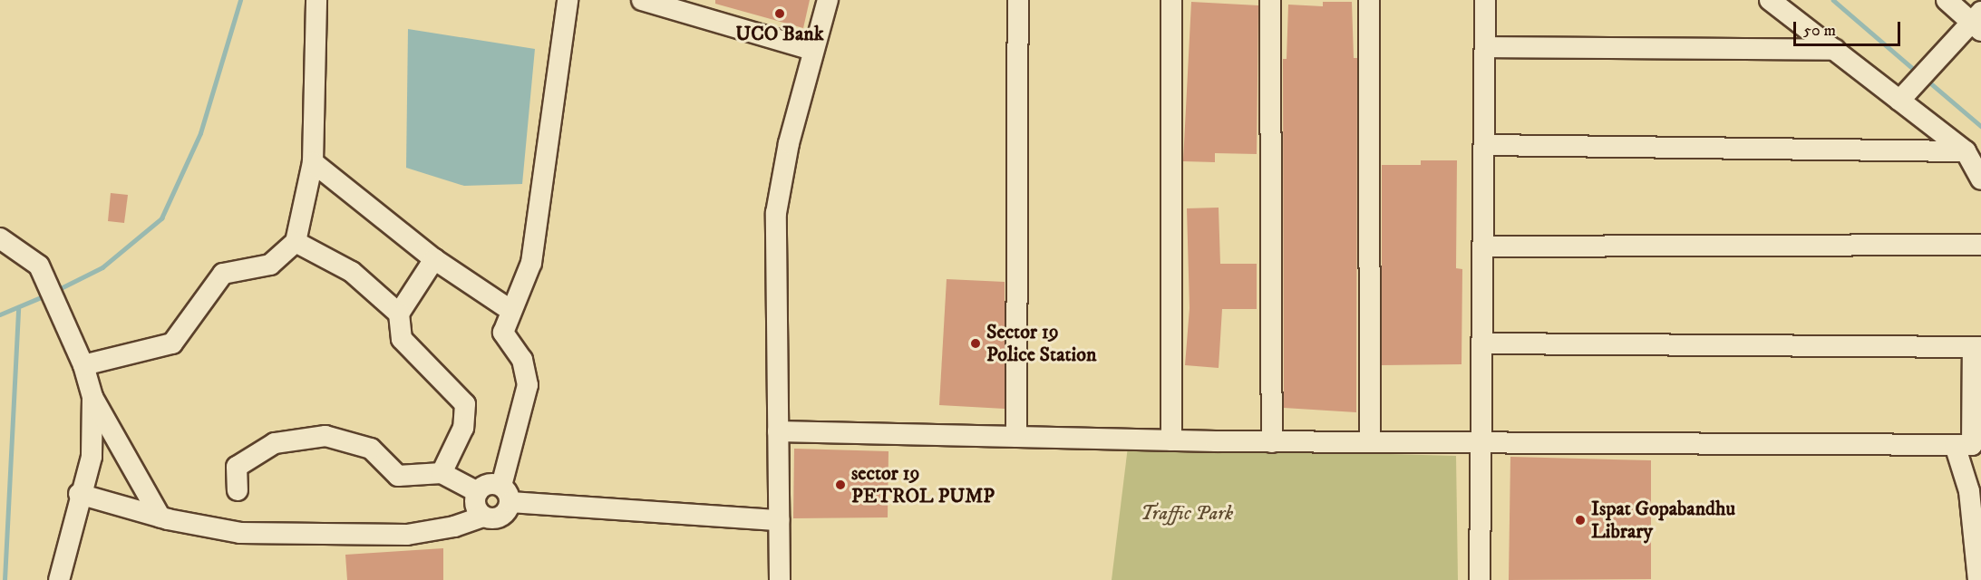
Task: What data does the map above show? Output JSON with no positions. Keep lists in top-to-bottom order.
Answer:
{
  "parks": ["Traffic Park"],
  "places": [
    "UCO Bank",
    "Sector 19 Police Station",
    "sector 19 PETROL PUMP",
    "Ispat Gopabandhu Library"
  ],
  "scale_bar": "50 m"
}
